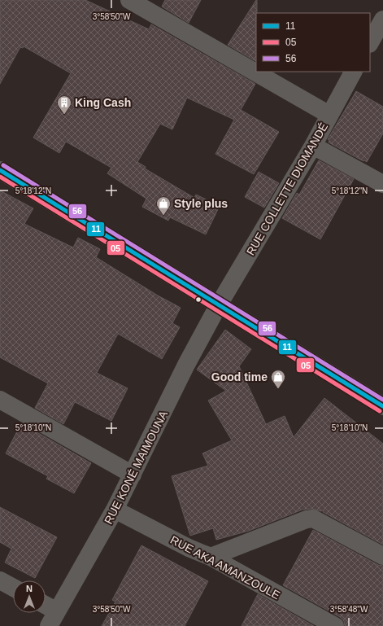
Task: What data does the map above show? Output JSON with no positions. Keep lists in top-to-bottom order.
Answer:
{
  "streets": {
    "street": ["RUE COLLETTE DIOMANDÉ", "RUE KONÉ MAIMOUNA", "RUE AKA AMANZOULE"]
  },
  "crossings": [
    ["RUE COLLETTE DIOMANDÉ", "RUE KONÉ MAIMOUNA"],
    ["RUE KONÉ MAIMOUNA", "RUE AKA AMANZOULE"]
  ],
  "places": {
    "building": ["King Cash"],
    "shop": ["Style plus", "Good time"]
  },
  "lines": ["transit line 56", "transit line 11", "transit line 05"],
  "legend": ["11", "05", "56"],
  "north": "top",
  "coordinates": [
    "3°58'50\"W",
    "5°18'12\"N",
    "5°18'10\"N",
    "3°58'48\"W"
  ]
}
